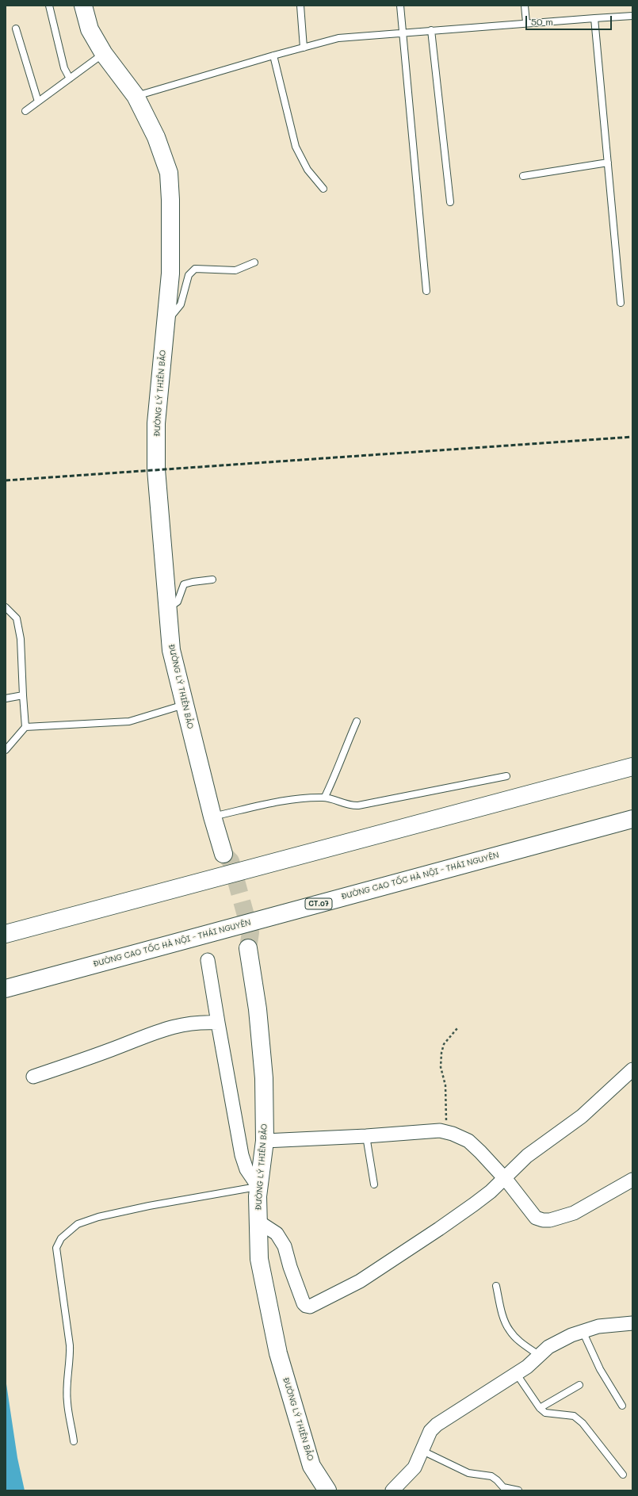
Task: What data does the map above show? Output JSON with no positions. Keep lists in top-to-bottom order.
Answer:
{
  "streets": {
    "main road": ["ĐƯỜNG LÝ THIÊN BẢO", "ĐƯỜNG CAO TỐC HÀ NỘI - THÁI NGUYÊN", "CT.07"]
  },
  "scale_bar": "50 m"
}
